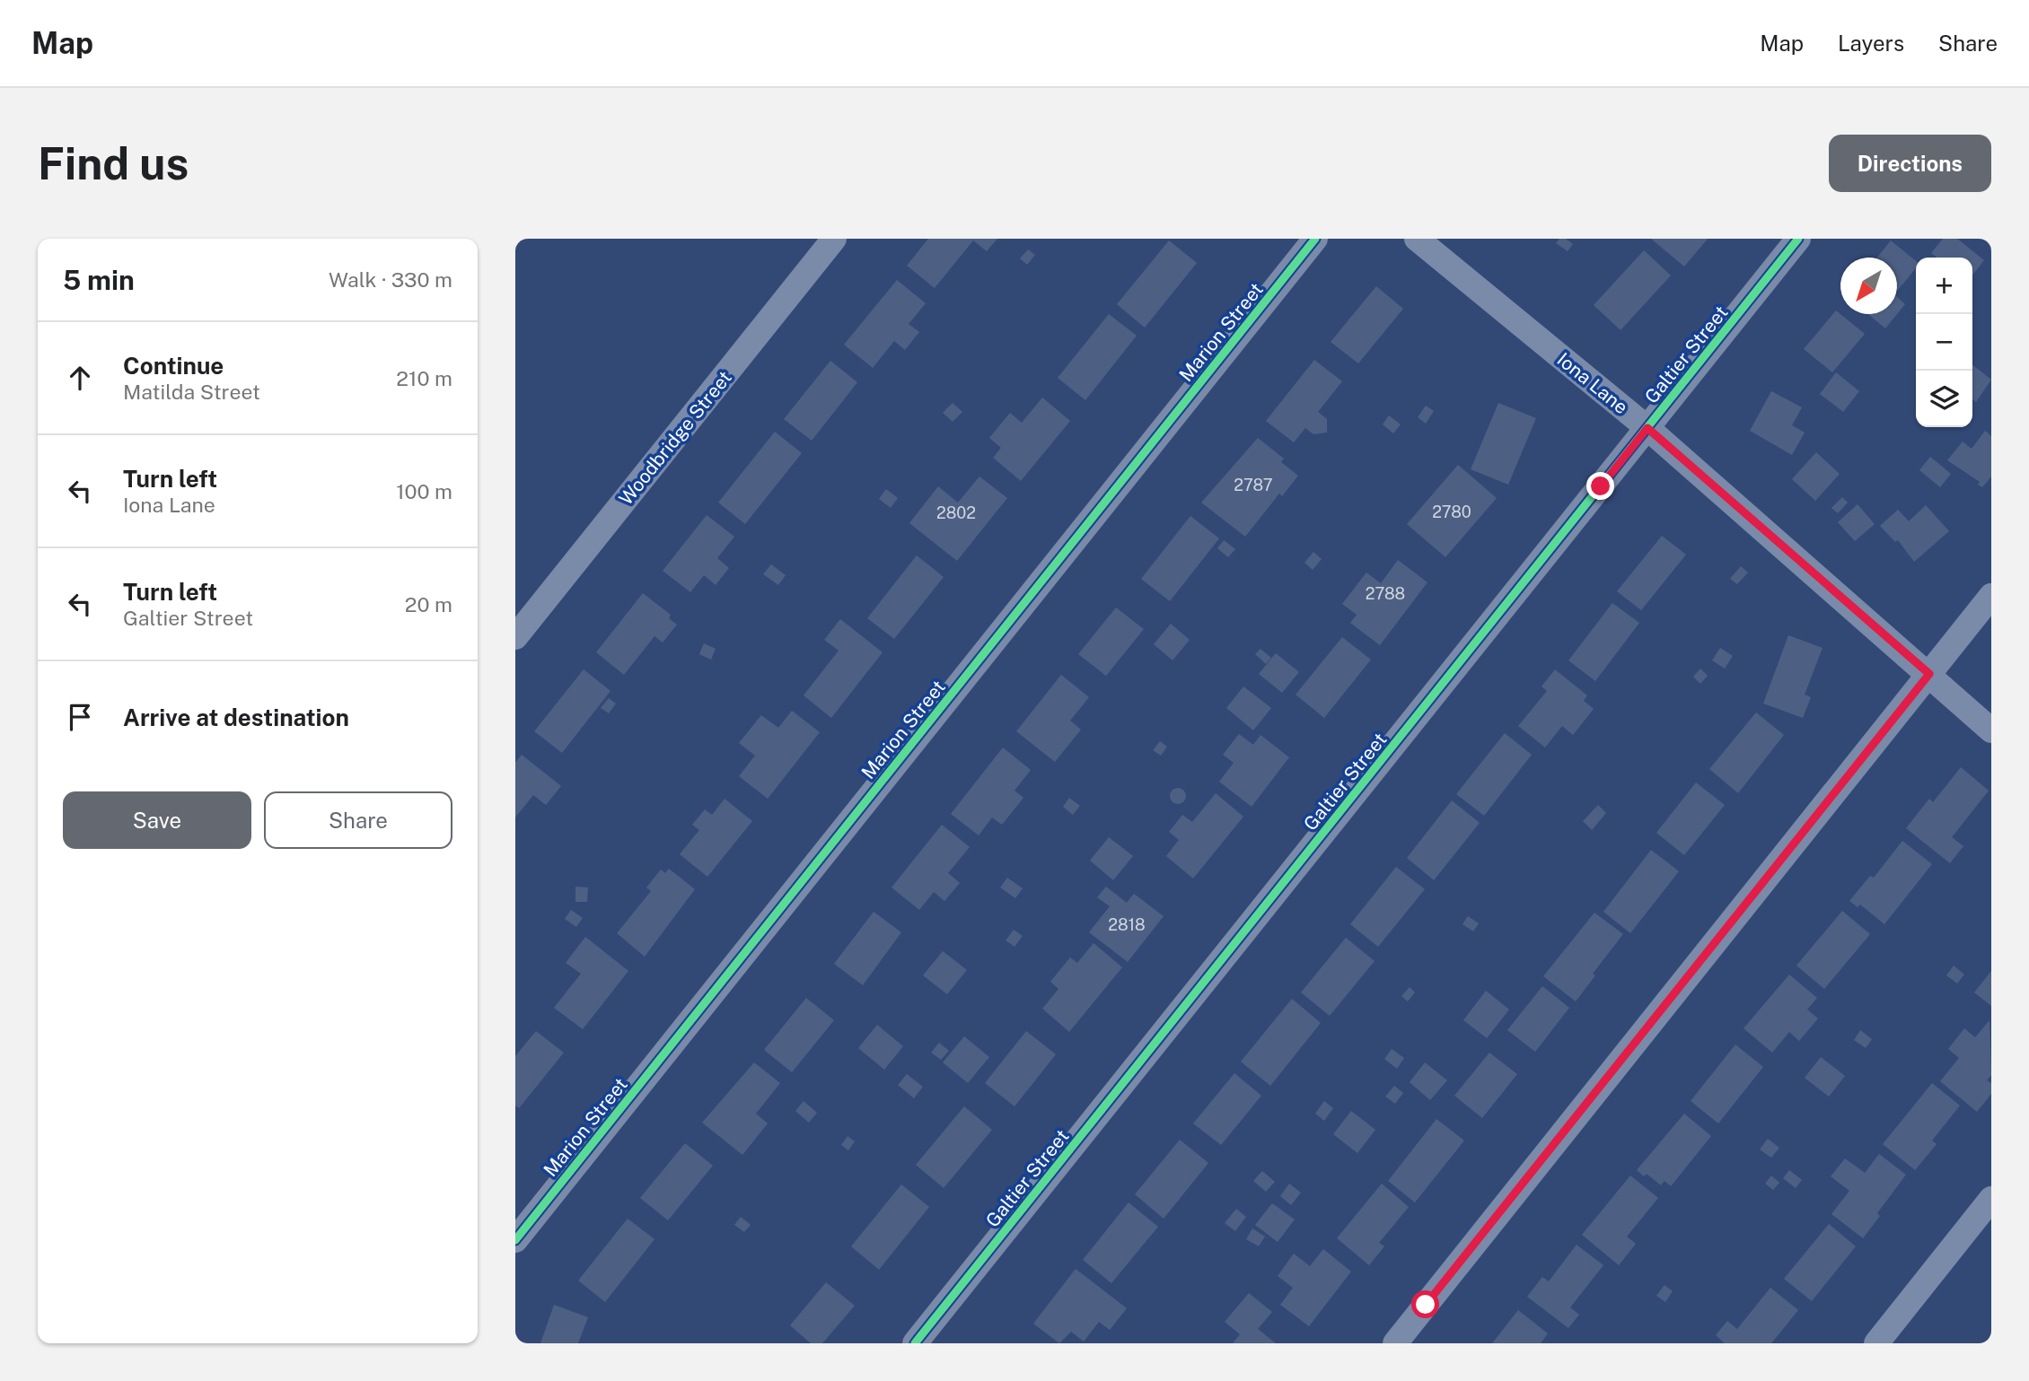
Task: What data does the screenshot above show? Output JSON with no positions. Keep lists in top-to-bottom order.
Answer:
{
  "streets": {
    "street": [
      "Marion Street",
      "Galtier Street",
      "Iona Lane",
      "Woodbridge Street"
    ]
  },
  "crossings": [
    ["Galtier Street", "Iona Lane"]
  ],
  "house_numbers": [
    "2787",
    "2780",
    "2802",
    "2788",
    "2818"
  ],
  "north": "bottom left",
  "page": {
    "header": "Map",
    "nav": ["Map", "Layers", "Share"],
    "buttons": [
      "Directions",
      ["Save", "Share"]
    ],
    "title": "Find us",
    "heading": ["5 min", "Walk · 330 m"],
    "map_buttons": ["+", "−"],
    "list": [
      ["Continue", "Matilda Street", "210 m"],
      ["Turn left", "Iona Lane", "100 m"],
      ["Turn left", "Galtier Street", "20 m"],
      "Arrive at destination"
    ]
  }
}
